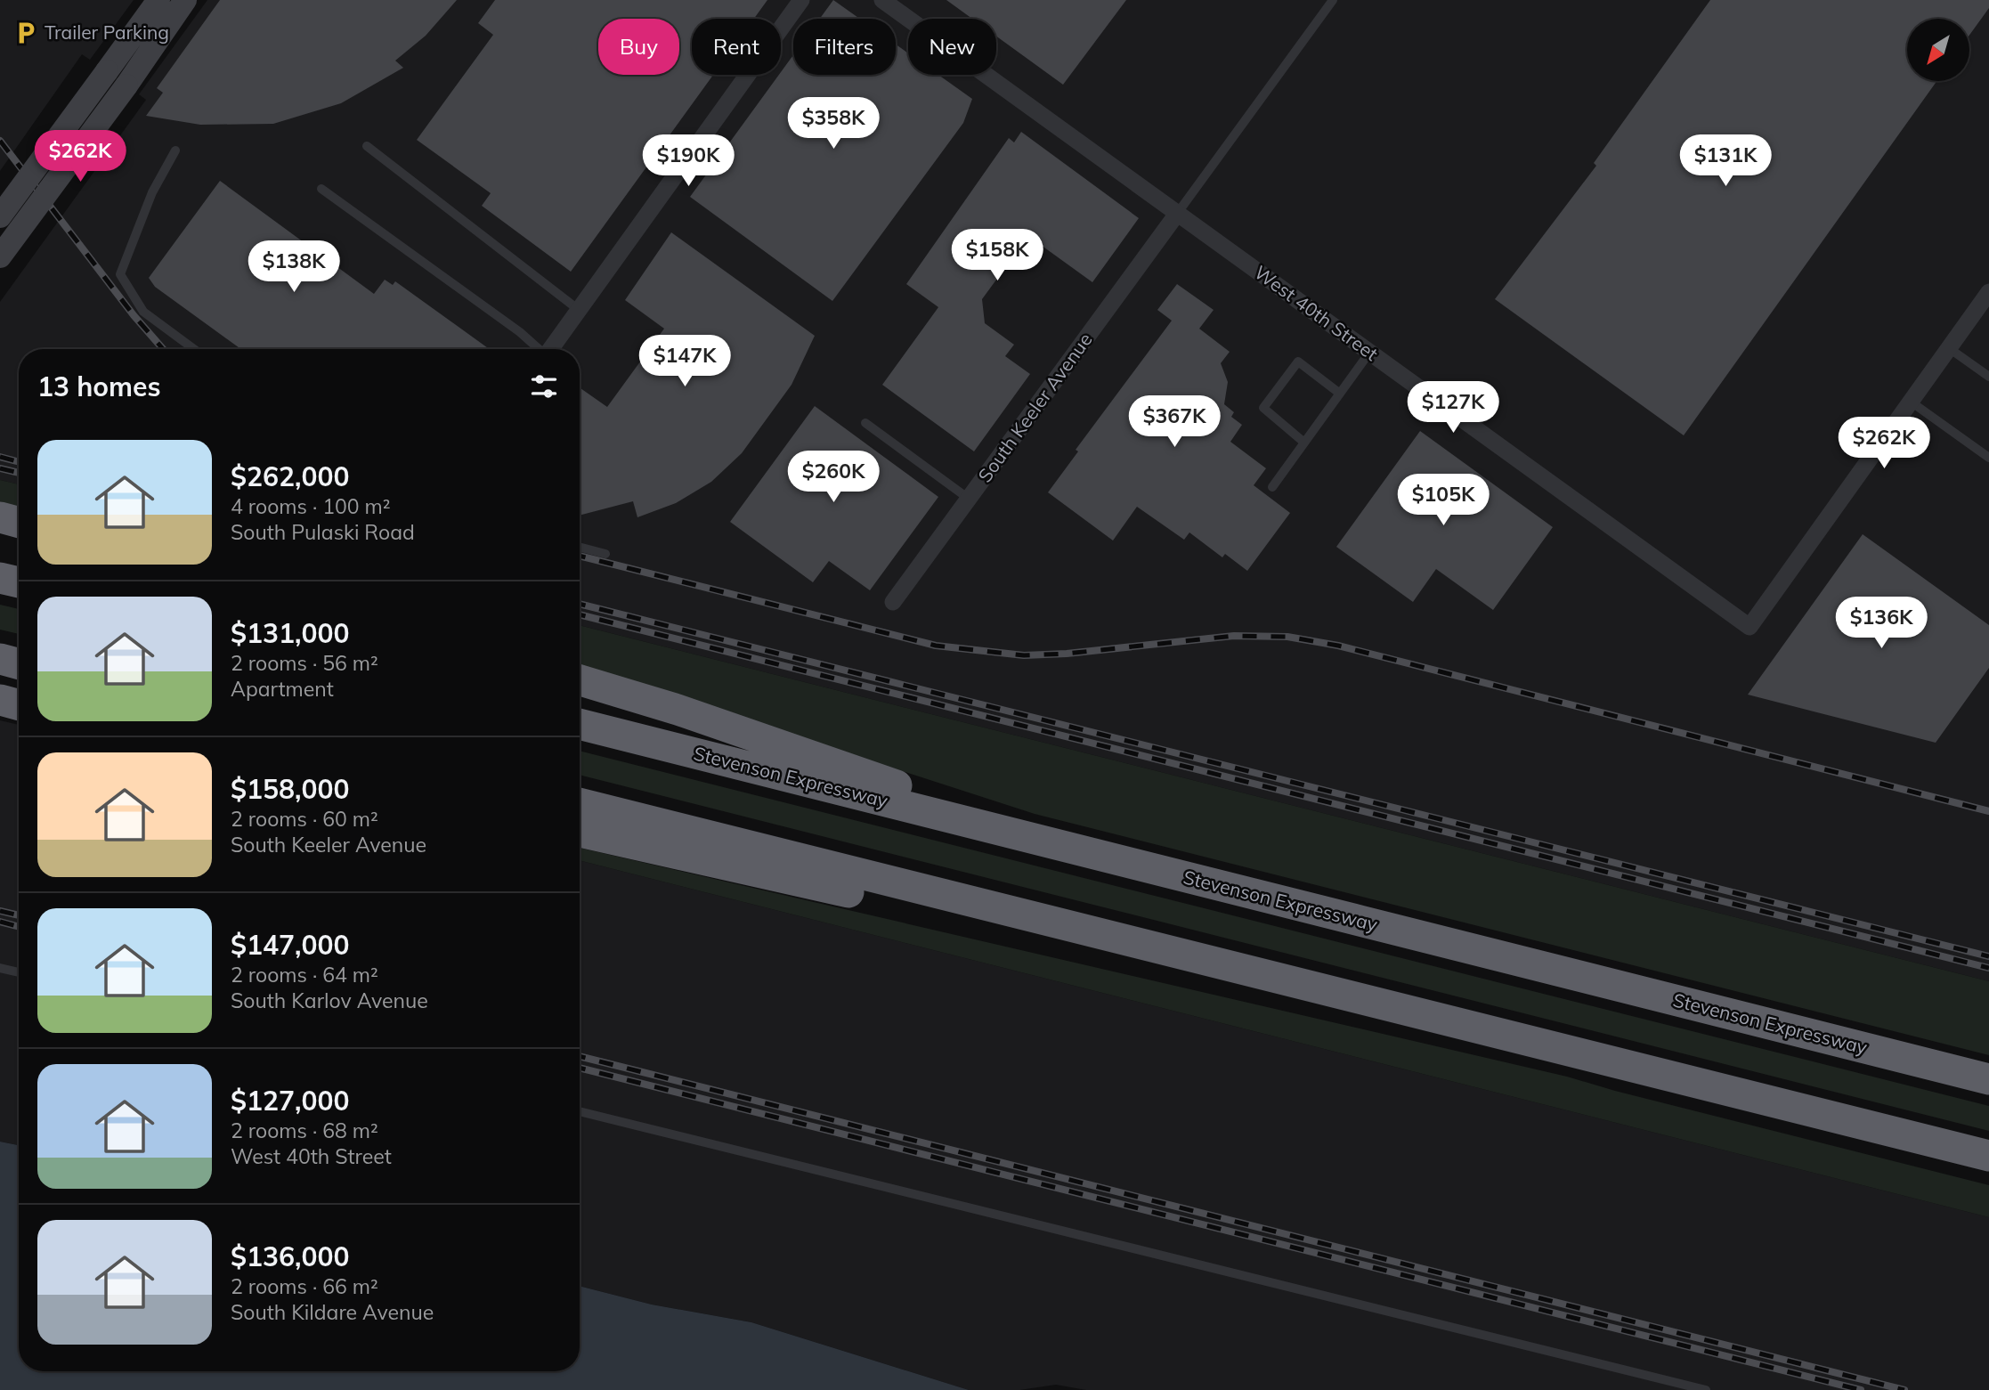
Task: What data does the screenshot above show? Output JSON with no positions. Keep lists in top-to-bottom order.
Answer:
{
  "streets": {
    "highway": ["Stevenson Expressway"],
    "street": ["West 40th Street", "South Keeler Avenue"]
  },
  "crossings": [
    ["West 40th Street", "South Keeler Avenue"]
  ],
  "places": {
    "parking": ["Trailer Parking"]
  },
  "north": "bottom left",
  "page": {
    "chip": [
      "Buy",
      "Rent",
      "Filters",
      "New"
    ],
    "price": [
      "$358K",
      "$262K",
      "$190K",
      "$131K",
      "$158K",
      "$138K",
      "$147K",
      "$127K",
      "$367K",
      "$262K",
      "$260K",
      "$105K",
      "$136K"
    ],
    "heading": "13 homes",
    "list": [
      {
        "name": "$262,000",
        "note": "4 rooms · 100 m² · South Pulaski Road"
      },
      {
        "name": "$131,000",
        "note": "2 rooms · 56 m² · Apartment"
      },
      {
        "name": "$158,000",
        "note": "2 rooms · 60 m² · South Keeler Avenue"
      },
      {
        "name": "$147,000",
        "note": "2 rooms · 64 m² · South Karlov Avenue"
      },
      {
        "name": "$127,000",
        "note": "2 rooms · 68 m² · West 40th Street"
      },
      {
        "name": "$136,000",
        "note": "2 rooms · 66 m² · South Kildare Avenue"
      }
    ]
  }
}
